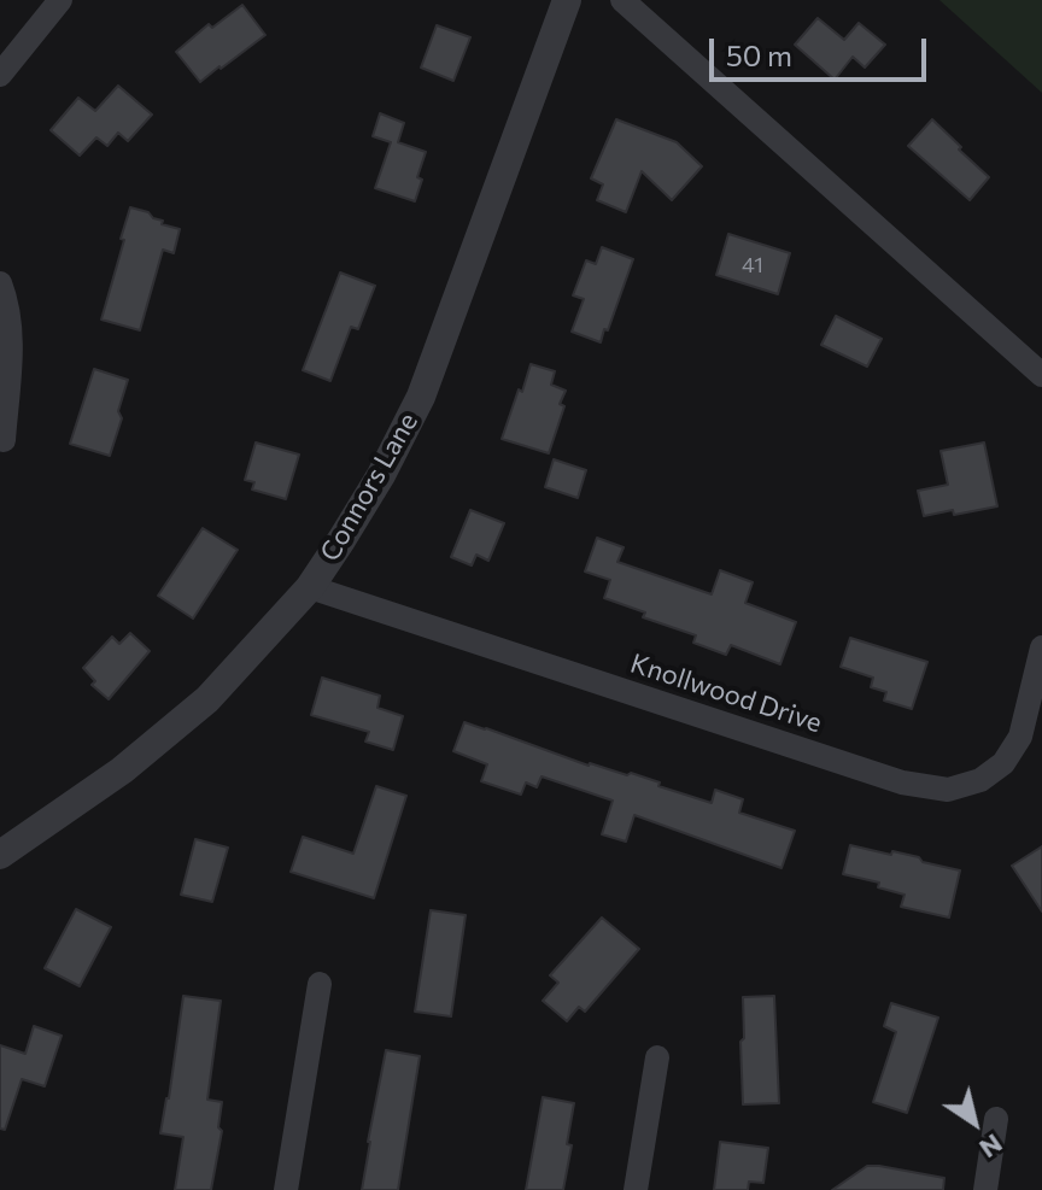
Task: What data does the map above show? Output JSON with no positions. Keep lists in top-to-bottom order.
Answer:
{
  "streets": {
    "street": ["Connors Lane", "Knollwood Drive"]
  },
  "crossings": [
    ["Connors Lane", "Knollwood Drive"]
  ],
  "house_numbers": ["41"],
  "scale_bar": "50 m",
  "north": "bottom right"
}
